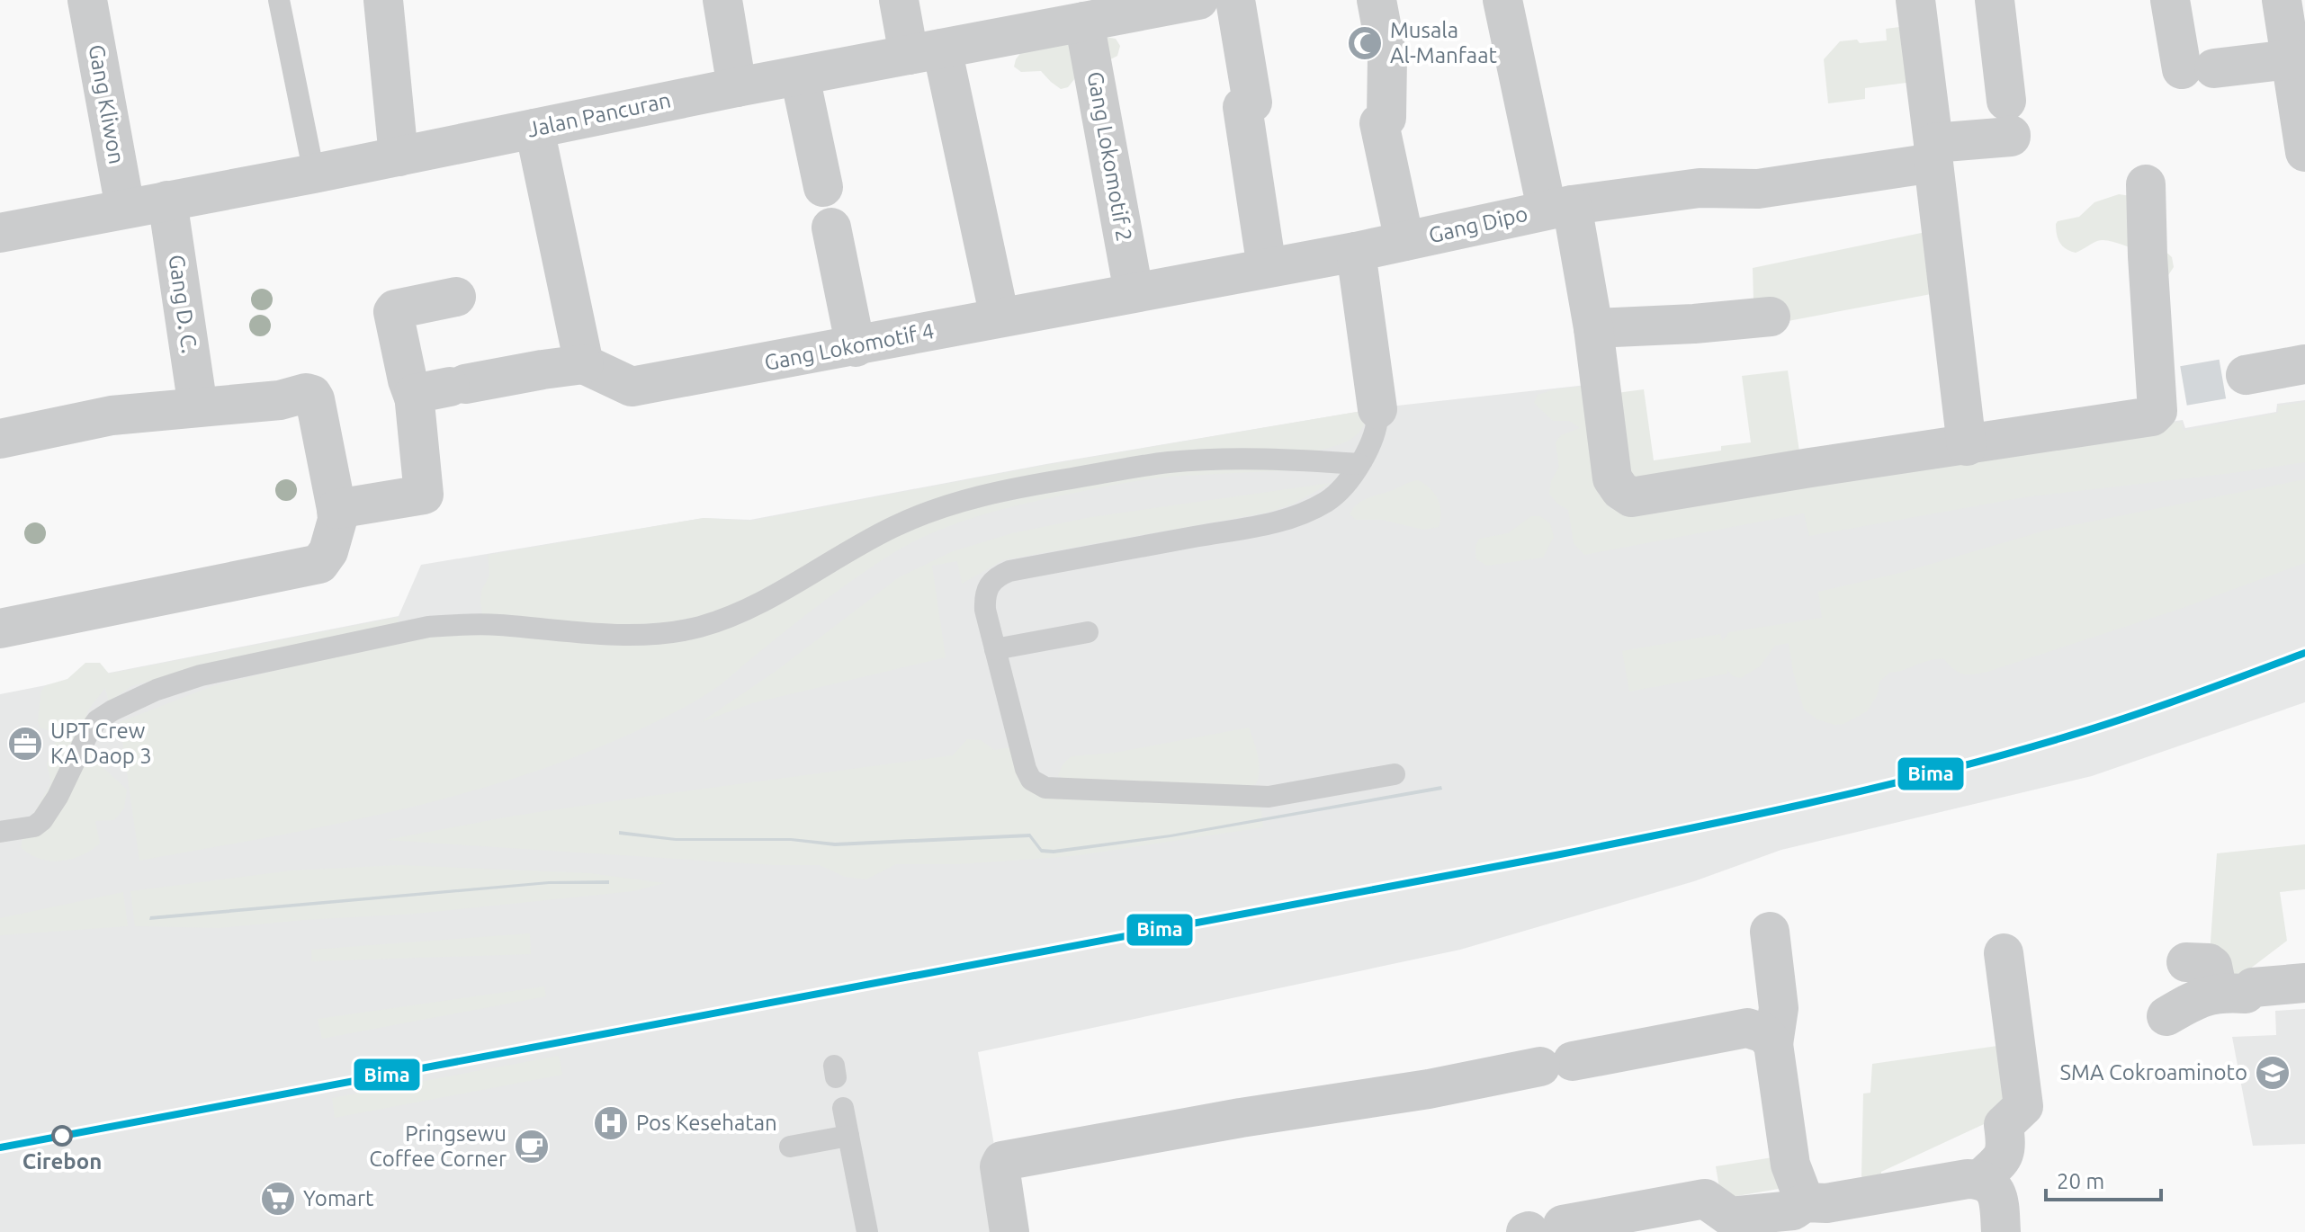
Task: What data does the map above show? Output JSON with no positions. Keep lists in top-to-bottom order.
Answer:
{
  "streets": {
    "street": [
      "Gang Kliwon",
      "Jalan Pancuran",
      "Gang Lokomotif 2",
      "Gang Dipo",
      "Gang D. C.",
      "Gang Lokomotif 4"
    ]
  },
  "crossings": [
    ["Gang Kliwon", "Jalan Pancuran"],
    ["Jalan Pancuran", "Gang Lokomotif 2"],
    ["Jalan Pancuran", "Gang D. C."],
    ["Gang Lokomotif 2", "Gang Lokomotif 4"],
    ["Gang Dipo", "Gang Lokomotif 4"]
  ],
  "places": {
    "mosque": ["Musala Al-Manfaat"],
    "office": ["UPT Crew KA Daop 3"],
    "school or university": ["SMA Cokroaminoto"],
    "hospital": ["Pos Kesehatan"],
    "other": ["Cirebon"],
    "cafe": ["Pringsewu Coffee Corner"],
    "supermarket": ["Yomart"]
  },
  "lines": ["transit line Bima"],
  "scale_bar": "20 m"
}
